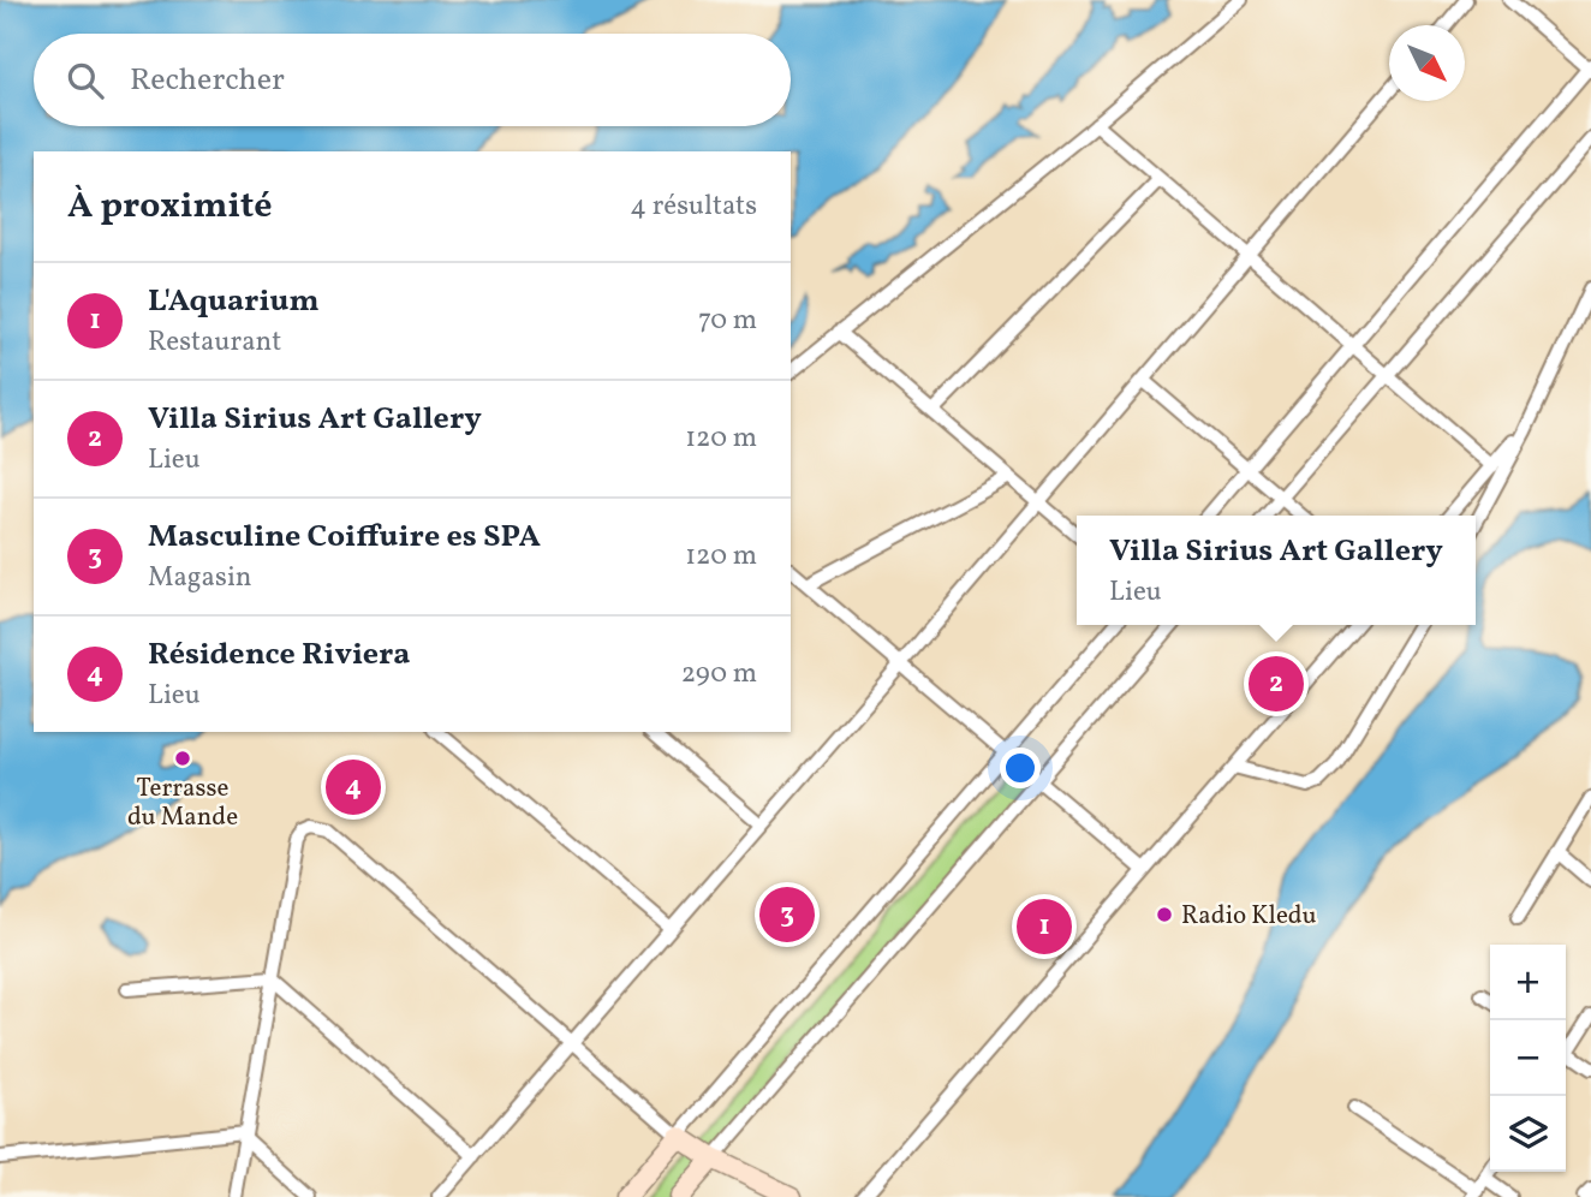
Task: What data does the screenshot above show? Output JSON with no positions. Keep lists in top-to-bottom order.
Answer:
{
  "places": ["Terrasse du Mande", "Radio Kledu"],
  "north": "bottom right",
  "page": {
    "search": "Rechercher",
    "heading": ["À proximité", "4 résultats"],
    "list": [
      {
        "mark": "1",
        "name": "L'Aquarium",
        "note": "Restaurant",
        "value": "70 m"
      },
      {
        "mark": "2",
        "name": "Villa Sirius Art Gallery",
        "note": "Lieu",
        "value": "120 m"
      },
      {
        "mark": "3",
        "name": "Masculine Coiffuire es SPA",
        "note": "Magasin",
        "value": "120 m"
      },
      {
        "mark": "4",
        "name": "Résidence Riviera",
        "note": "Lieu",
        "value": "290 m"
      }
    ],
    "popup": ["Villa Sirius Art Gallery", "Lieu"],
    "pins": [
      "2",
      "4",
      "3",
      "1"
    ],
    "map_buttons": ["+", "−"]
  }
}
